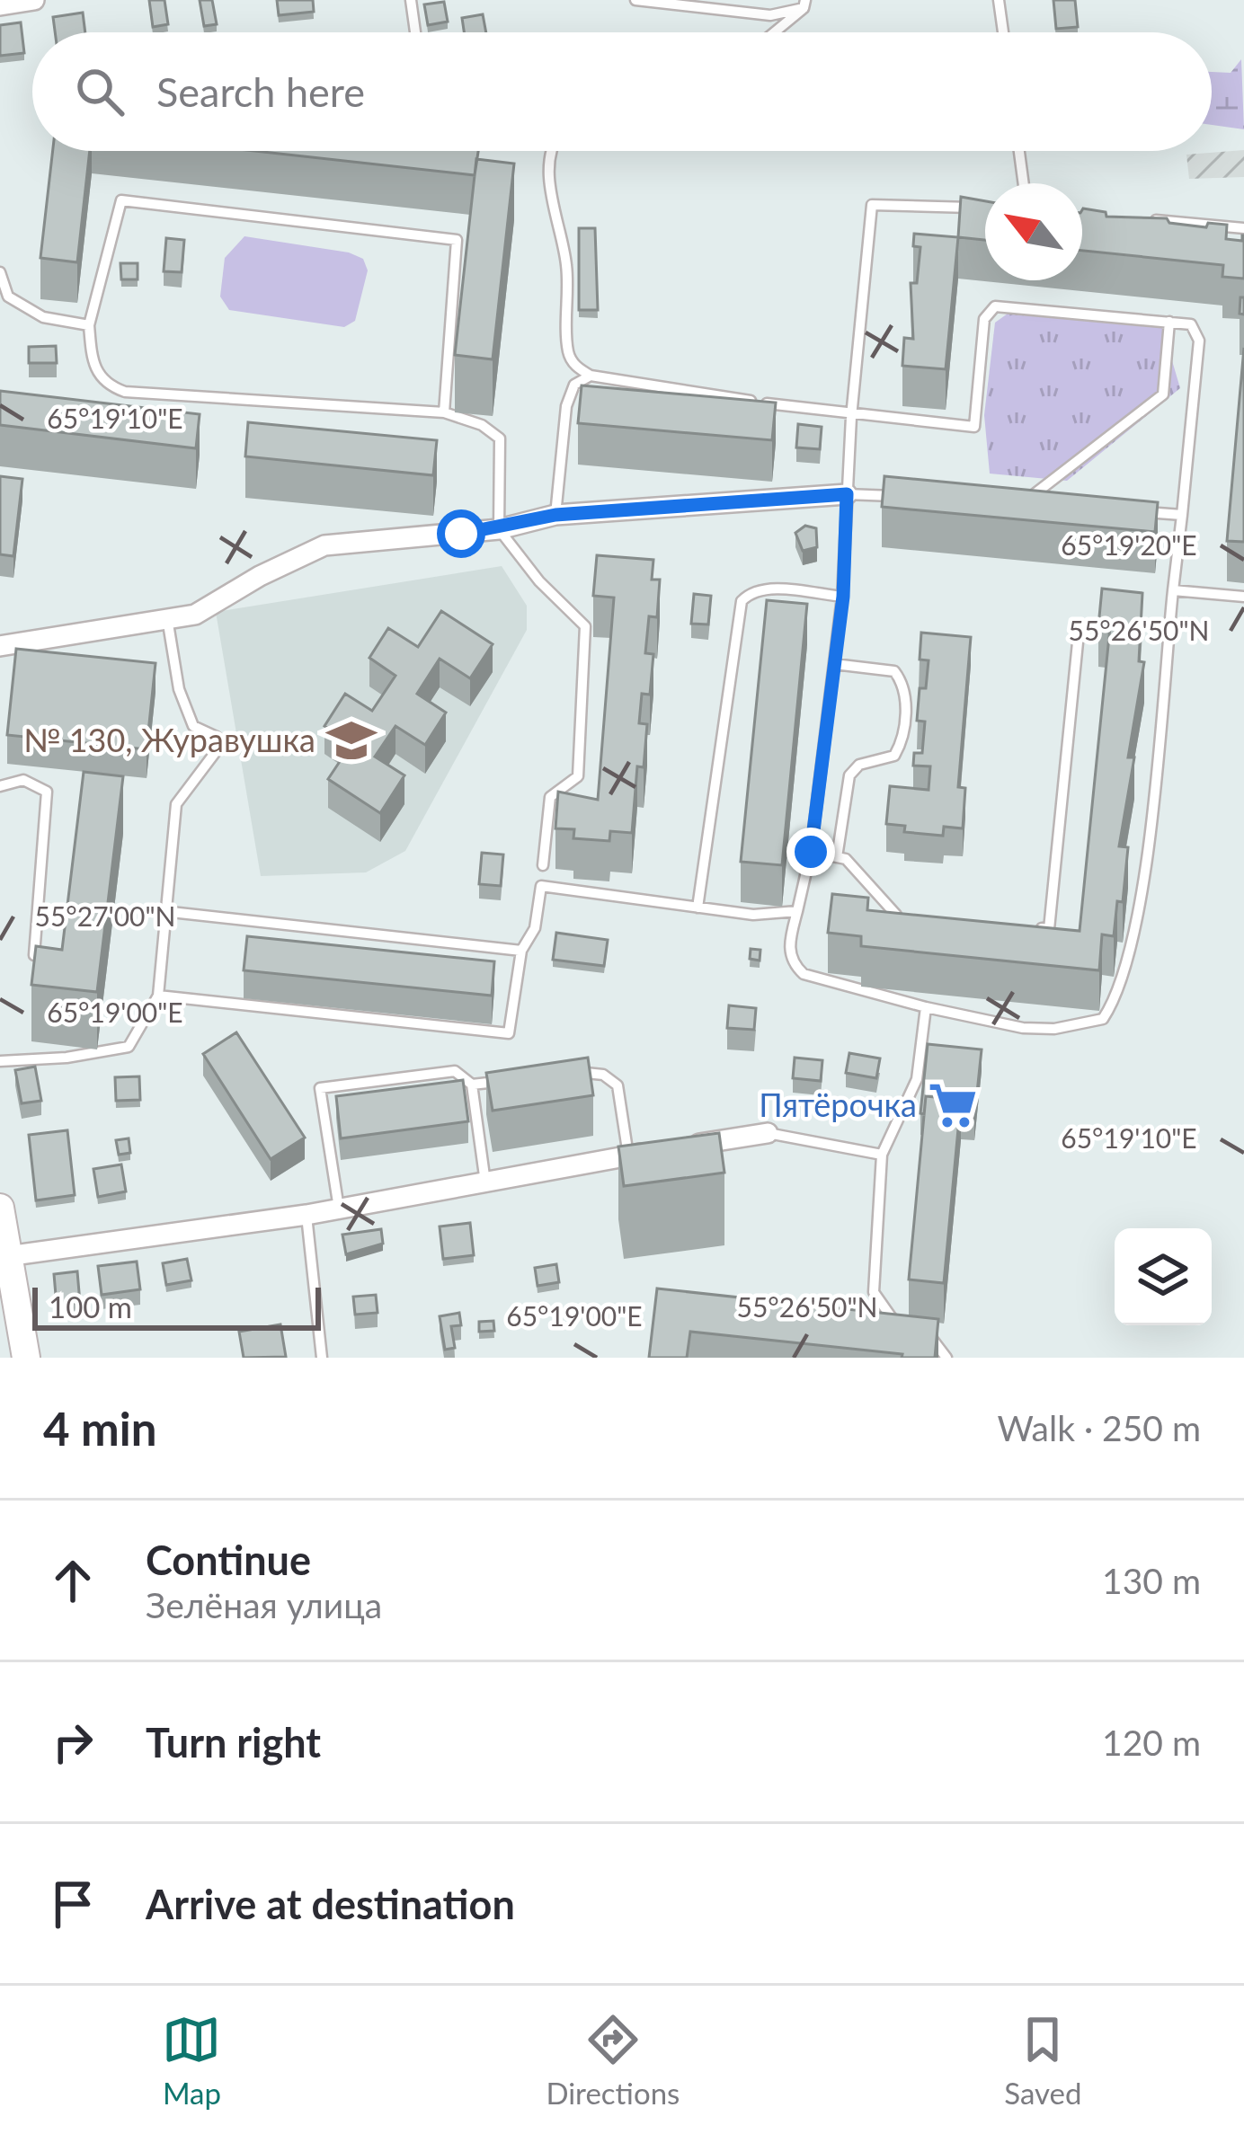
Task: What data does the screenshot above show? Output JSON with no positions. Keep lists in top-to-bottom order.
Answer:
{
  "places": {
    "school or university": ["№ 130, Журавушка"],
    "supermarket": ["Пятёрочка"]
  },
  "scale_bar": "100 m",
  "north": "top left",
  "page": {
    "search": "Search here",
    "scale": "100 m",
    "heading": ["4 min", "Walk · 250 m"],
    "list": [
      ["Continue", "Зелёная улица", "130 m"],
      ["Turn right", "120 m"],
      "Arrive at destination"
    ],
    "nav": ["Map", "Directions", "Saved"]
  },
  "coordinates": [
    "65°19'10\"E",
    "65°19'20\"E",
    "55°26'50\"N",
    "55°27'00\"N",
    "65°19'00\"E"
  ]
}
